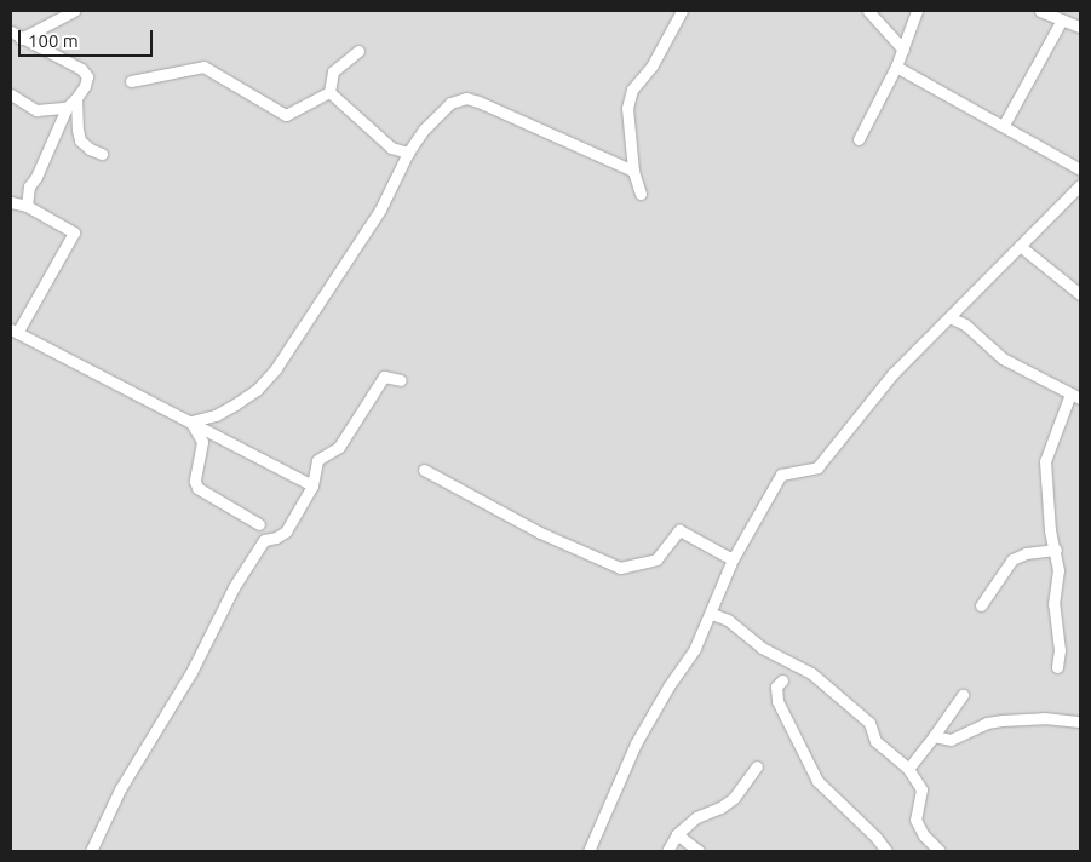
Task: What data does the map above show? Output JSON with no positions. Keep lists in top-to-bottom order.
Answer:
{
  "scale_bar": "100 m"
}
